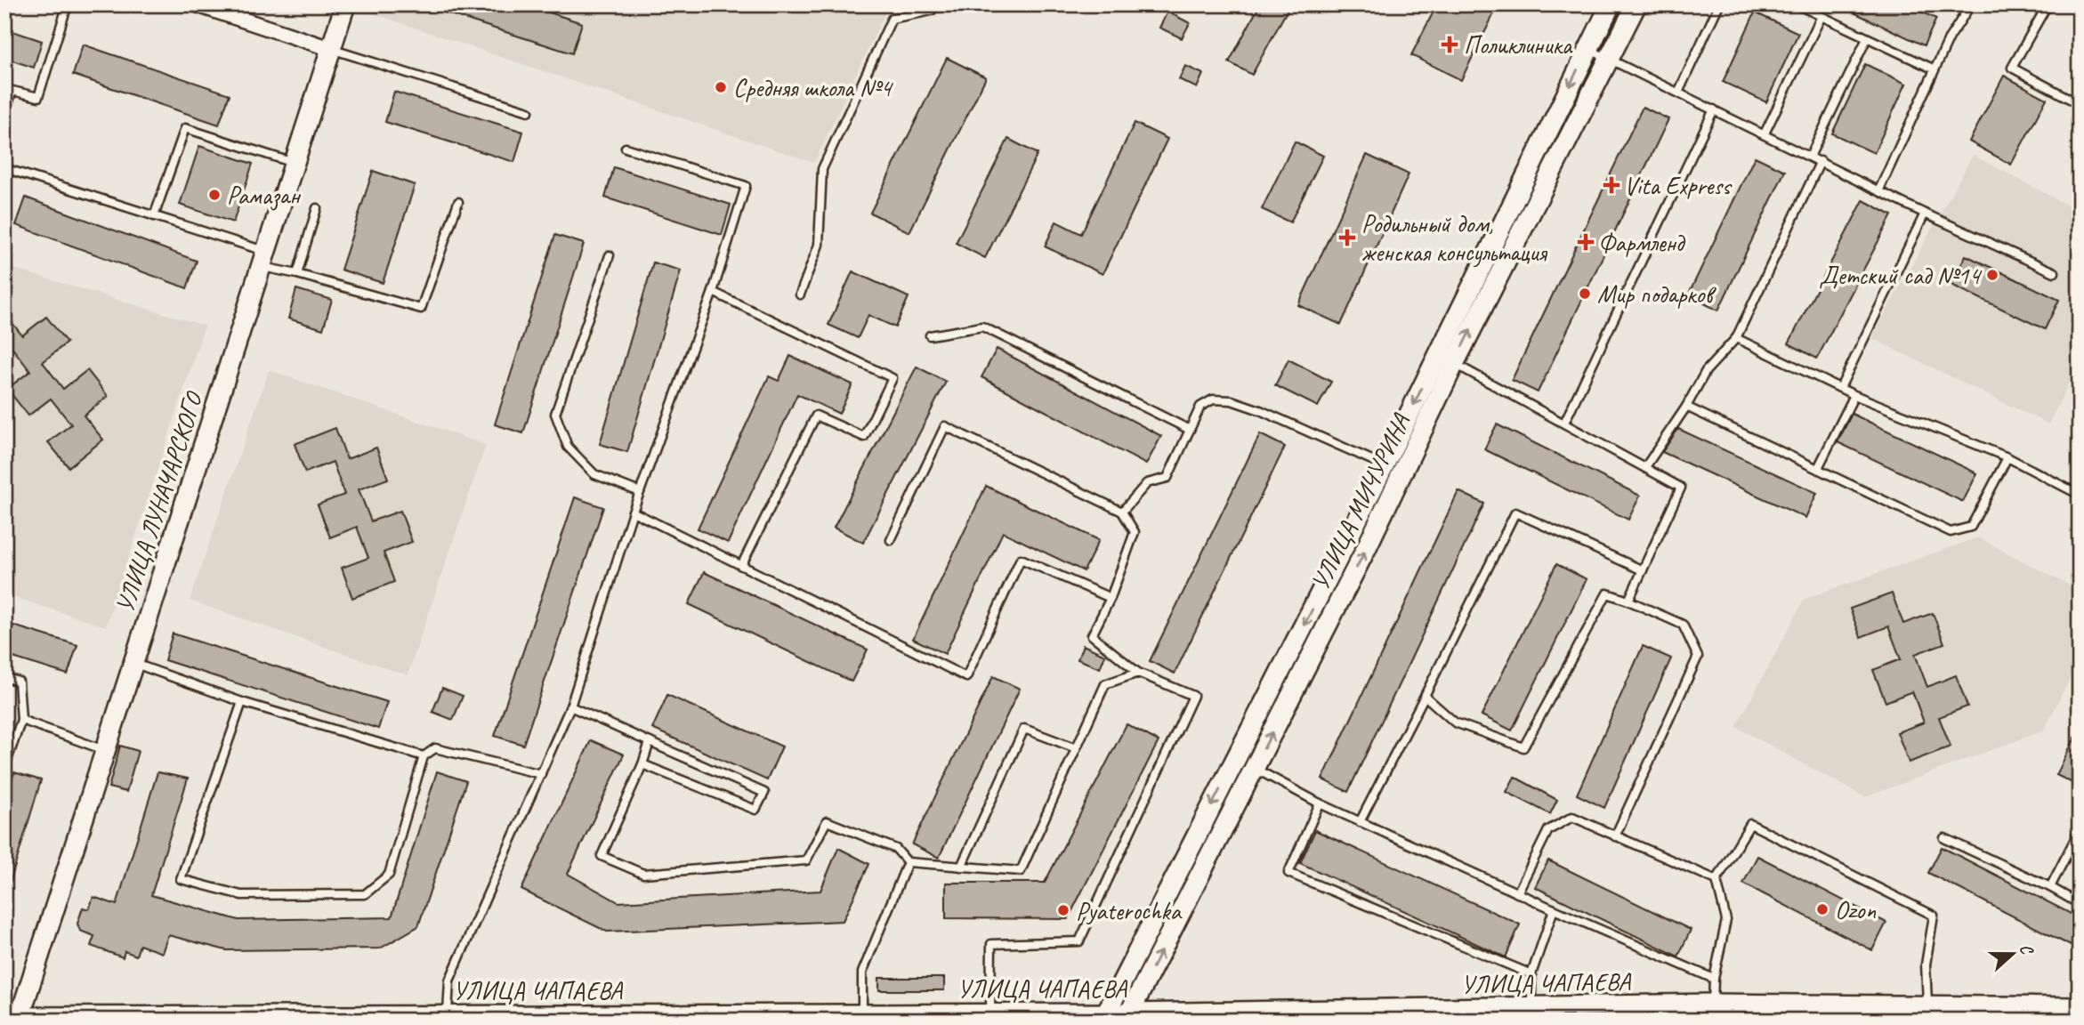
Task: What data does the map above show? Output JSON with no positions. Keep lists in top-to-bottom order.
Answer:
{
  "streets": {
    "street": ["УЛИЦА МИЧУРИНА", "УЛИЦА ЛУНАЧАРСКОГО", "УЛИЦА ЧАПАЕВА"]
  },
  "crossings": [
    ["УЛИЦА МИЧУРИНА", "УЛИЦА ЧАПАЕВА"],
    ["УЛИЦА ЛУНАЧАРСКОГО", "УЛИЦА ЧАПАЕВА"]
  ],
  "places": {
    "health": [
      "Поликлиника",
      "Vita Express",
      "Родильный дом, женская консультация",
      "Фармленд"
    ],
    "other": [
      "Средняя школа №4",
      "Рамазан",
      "Детский сад №14",
      "Мир подарков",
      "Ozon",
      "Pyaterochka"
    ]
  },
  "north": "right"
}
